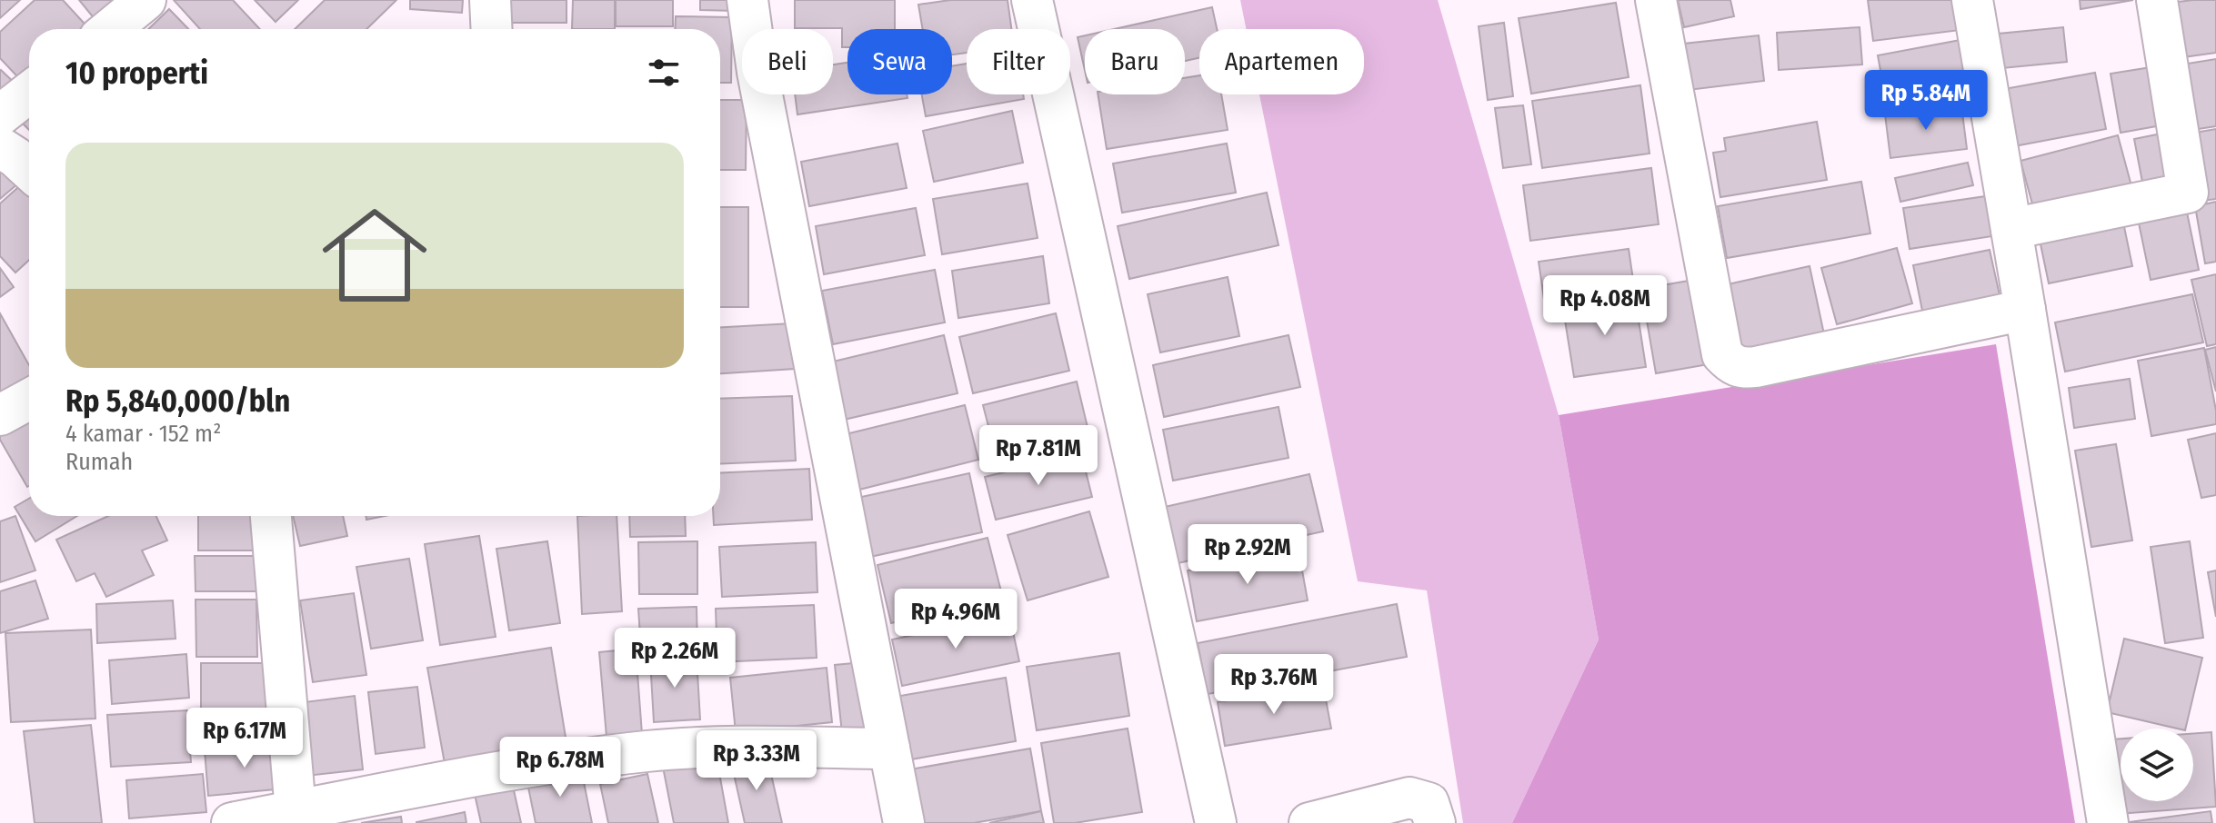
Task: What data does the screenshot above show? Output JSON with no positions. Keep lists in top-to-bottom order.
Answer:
{
  "page": {
    "chip": [
      "Beli",
      "Sewa",
      "Filter",
      "Baru",
      "Apartemen"
    ],
    "heading": "10 properti",
    "price": [
      "Rp 5.84M",
      "Rp 4.08M",
      "Rp 7.81M",
      "Rp 2.92M",
      "Rp 4.96M",
      "Rp 2.26M",
      "Rp 3.76M",
      "Rp 6.17M",
      "Rp 3.33M",
      "Rp 6.78M"
    ],
    "list": [
      {
        "name": "Rp 5,840,000/bln",
        "note": "4 kamar · 152 m² · Rumah"
      }
    ]
  }
}
